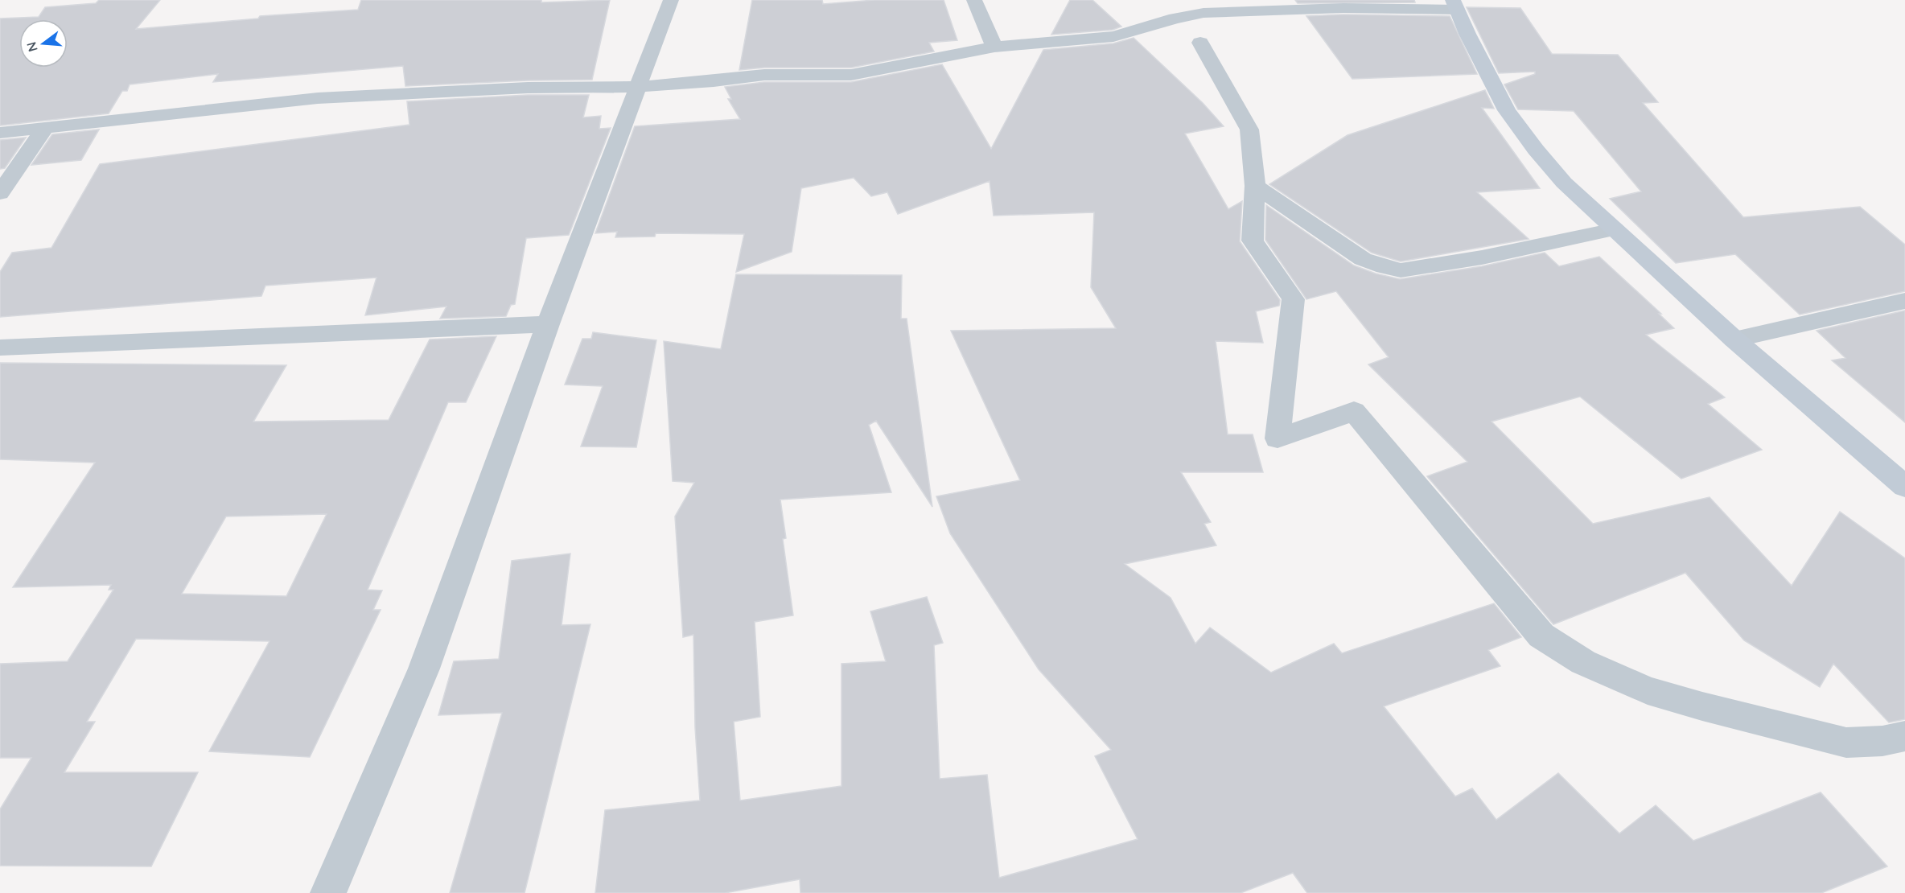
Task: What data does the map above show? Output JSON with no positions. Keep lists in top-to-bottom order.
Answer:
{
  "north": "left"
}
